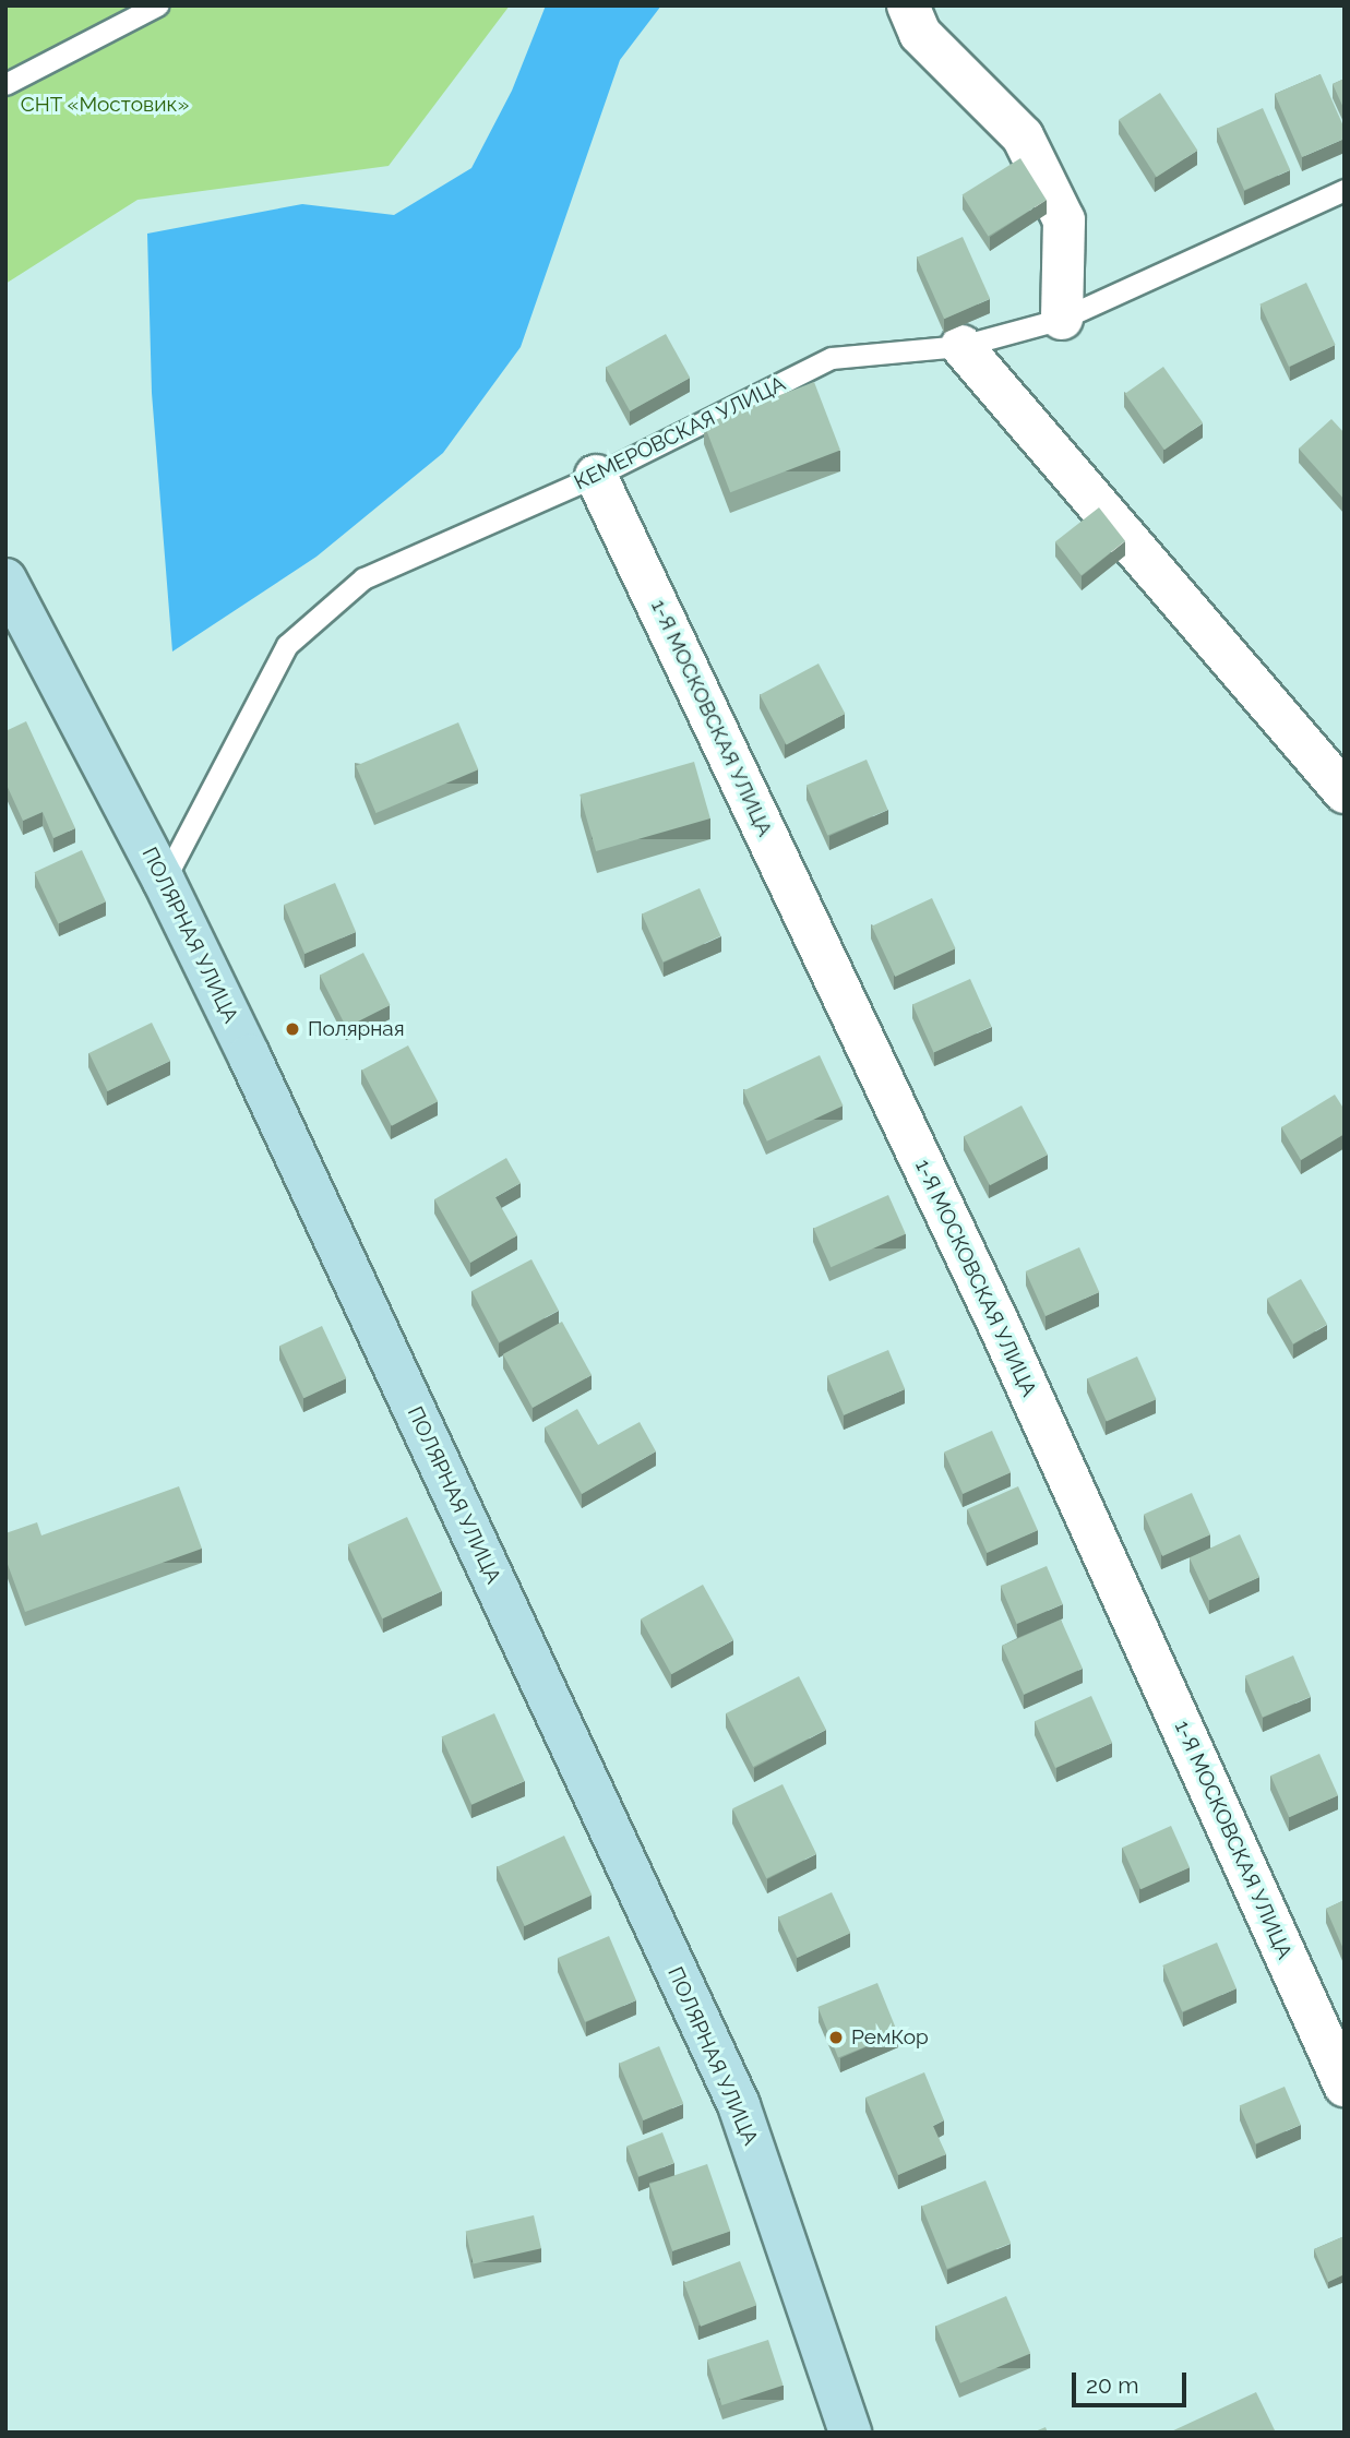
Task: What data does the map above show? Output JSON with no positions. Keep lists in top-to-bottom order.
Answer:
{
  "streets": {
    "main road": ["ПОЛЯРНАЯ УЛИЦА"],
    "street": ["1-Я МОСКОВСКАЯ УЛИЦА"],
    "lane": ["КЕМЕРОВСКАЯ УЛИЦА"]
  },
  "crossings": [
    ["КЕМЕРОВСКАЯ УЛИЦА", "1-Я МОСКОВСКАЯ УЛИЦА"],
    ["КЕМЕРОВСКАЯ УЛИЦА", "ПОЛЯРНАЯ УЛИЦА"]
  ],
  "parks": ["СНТ «Мостовик»"],
  "places": ["Полярная", "РемКор"],
  "scale_bar": "20 m"
}
